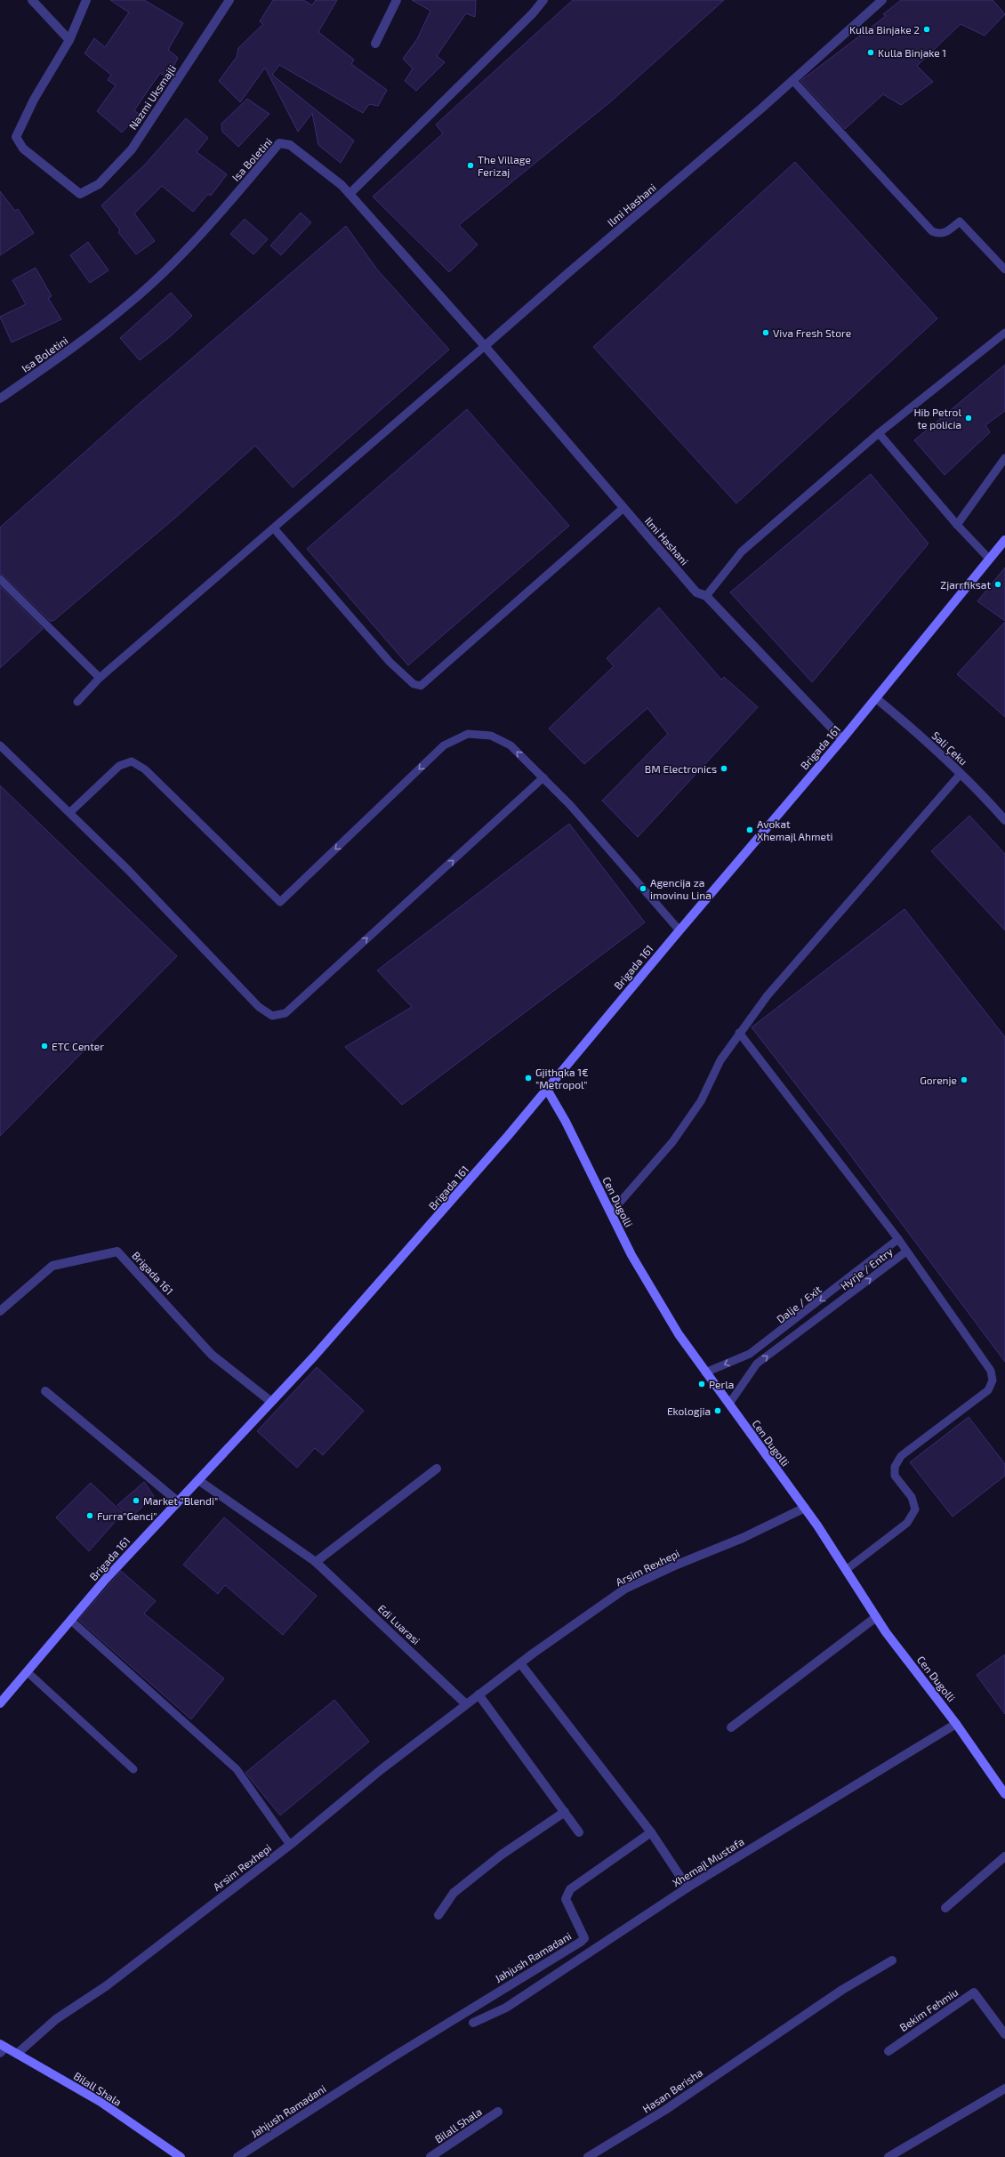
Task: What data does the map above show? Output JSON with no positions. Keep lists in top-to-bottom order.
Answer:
{
  "streets": {
    "street": [
      "Nazmi Uksmajli",
      "Isa Boletini",
      "Ilmi Hashani",
      "Brigada 161",
      "Sali Çeku",
      "Cen Dugolli",
      "Arsim Rexhepi",
      "Edi Luarasi",
      "Xhemajl Mustafa",
      "Jahjush Ramadani",
      "Bekim Fehmiu",
      "Bilall Shala",
      "Hasan Berisha"
    ],
    "lane": ["Hyrje / Entry", "Dalje / Exit"]
  },
  "crossings": [
    ["Isa Boletini", "Ilmi Hashani"],
    ["Ilmi Hashani", "Brigada 161"],
    ["Brigada 161", "Sali Çeku"],
    ["Brigada 161", "Cen Dugolli"],
    ["Brigada 161", "Edi Luarasi"],
    ["Cen Dugolli", "Hyrje / Entry"],
    ["Cen Dugolli", "Dalje / Exit"],
    ["Cen Dugolli", "Arsim Rexhepi"],
    ["Cen Dugolli", "Xhemajl Mustafa"],
    ["Arsim Rexhepi", "Edi Luarasi"],
    ["Arsim Rexhepi", "Bilall Shala"]
  ],
  "one_way": ["Hyrje / Entry", "Dalje / Exit"],
  "places": [
    "Kulla Binjake 2",
    "Kulla Binjake 1",
    "The Village Ferizaj",
    "Viva Fresh Store",
    "Hib Petrol te policia",
    "Zjarrfiksat",
    "BM Electronics",
    "Avokat Xhemajl Ahmeti",
    "Agencija za imovinu Lina",
    "ETC Center",
    "Gjithqka 1€ \"Metropol\"",
    "Gorenje",
    "Perla",
    "Ekologjia",
    "Market \"Blendi\"",
    "Furra\"Genci\""
  ]
}
